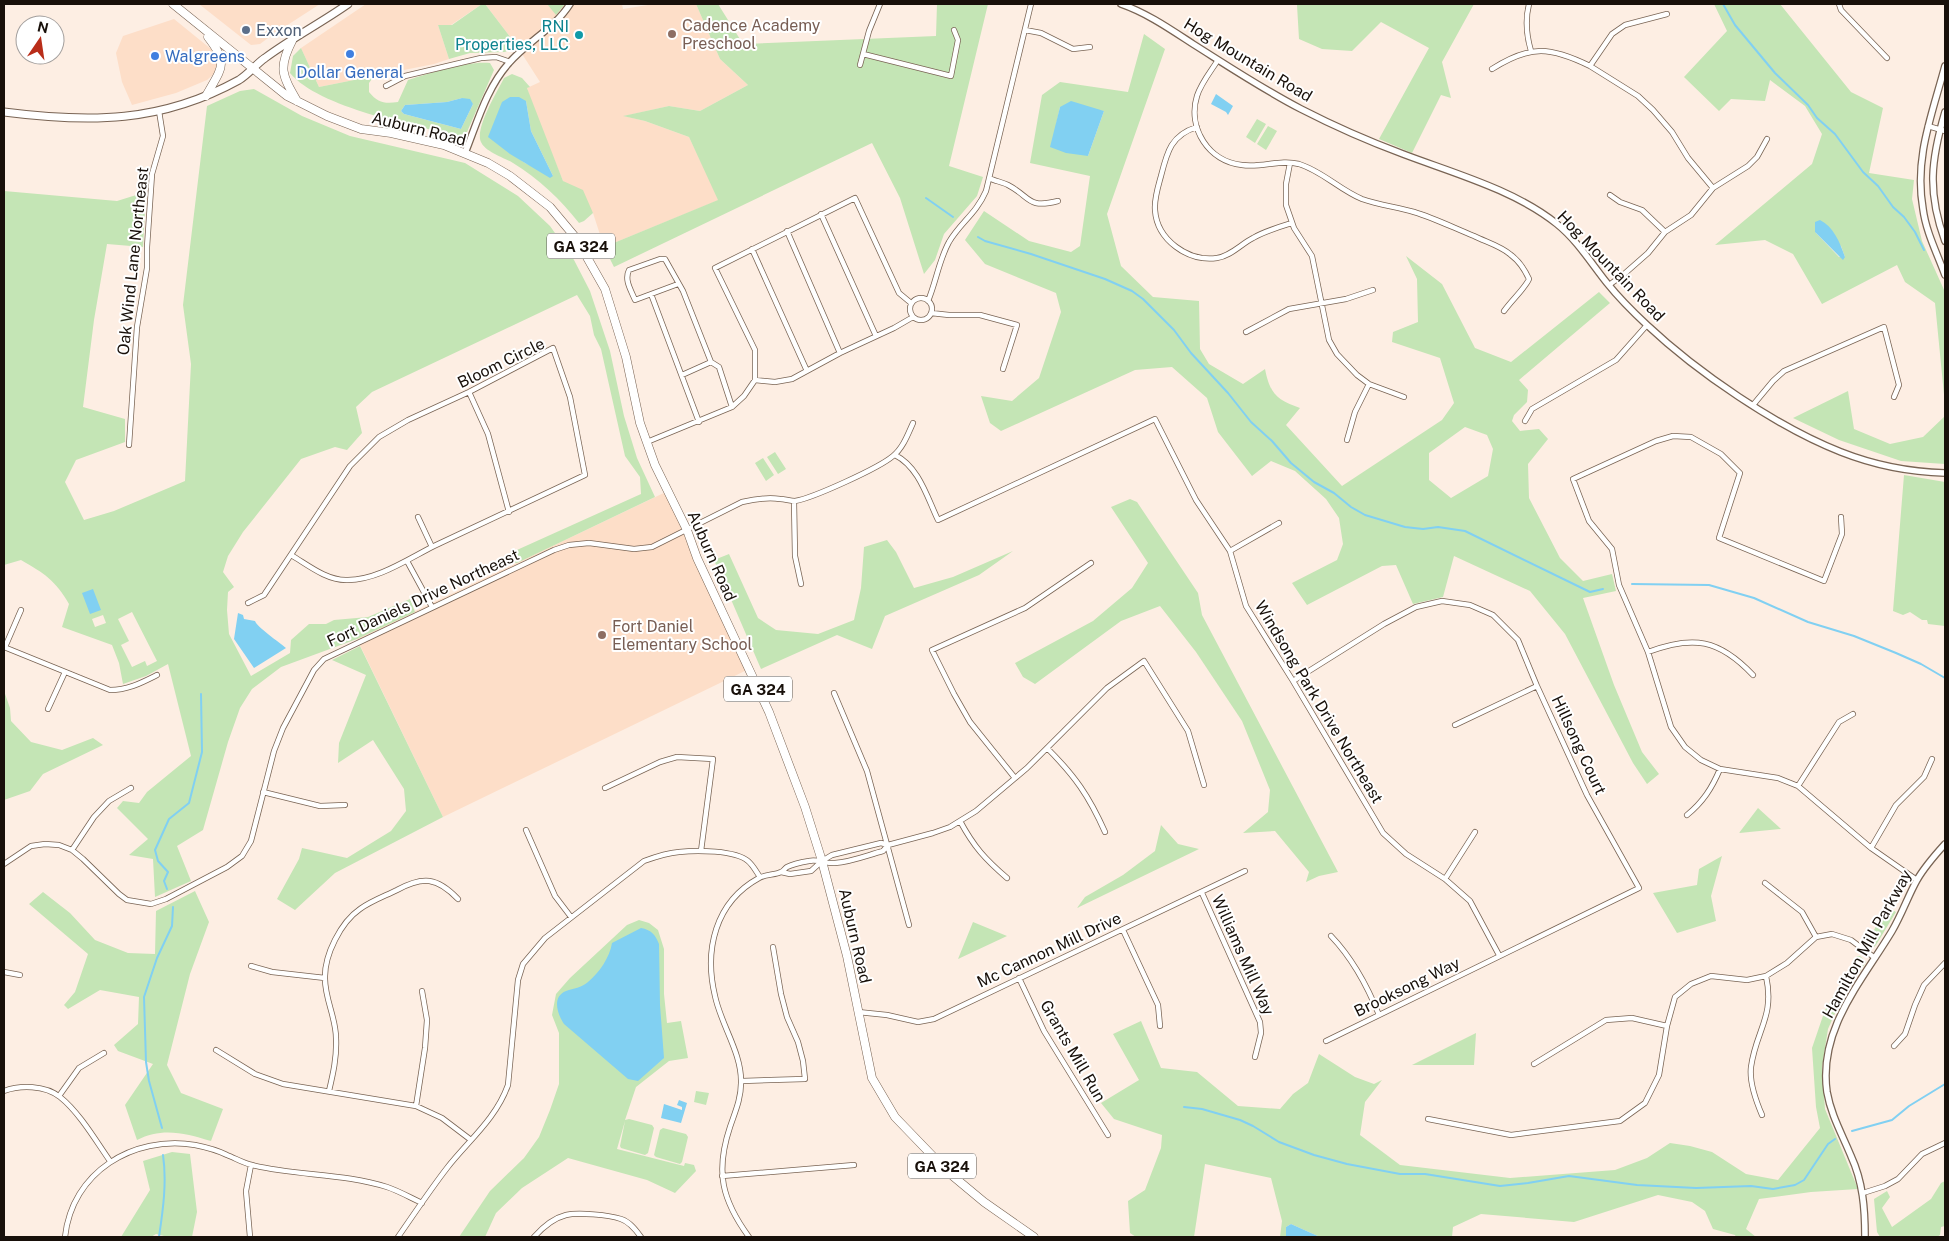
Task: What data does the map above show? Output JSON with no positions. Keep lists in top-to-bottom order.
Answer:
{
  "streets": {
    "main road": ["Auburn Road", "GA 324"],
    "street": [
      "Hog Mountain Road",
      "Oak Wind Lane Northeast",
      "Bloom Circle",
      "Fort Daniels Drive Northeast",
      "Windsong Park Drive Northeast",
      "Hillsong Court",
      "Hamilton Mill Parkway",
      "Mc Cannon Mill Drive",
      "Williams Mill Way",
      "Brooksong Way",
      "Grants Mill Run"
    ]
  },
  "crossings": [
    ["Auburn Road", "Fort Daniels Drive Northeast"],
    ["Auburn Road", "Mc Cannon Mill Drive"],
    ["Windsong Park Drive Northeast", "Hillsong Court"],
    ["Windsong Park Drive Northeast", "Brooksong Way"],
    ["Hillsong Court", "Brooksong Way"],
    ["Mc Cannon Mill Drive", "Williams Mill Way"],
    ["Mc Cannon Mill Drive", "Grants Mill Run"]
  ],
  "places": [
    "Exxon",
    "Cadence Academy Preschool",
    "RNI Properties, LLC",
    "Dollar General",
    "Walgreens",
    "Fort Daniel Elementary School"
  ],
  "north": "top"
}
